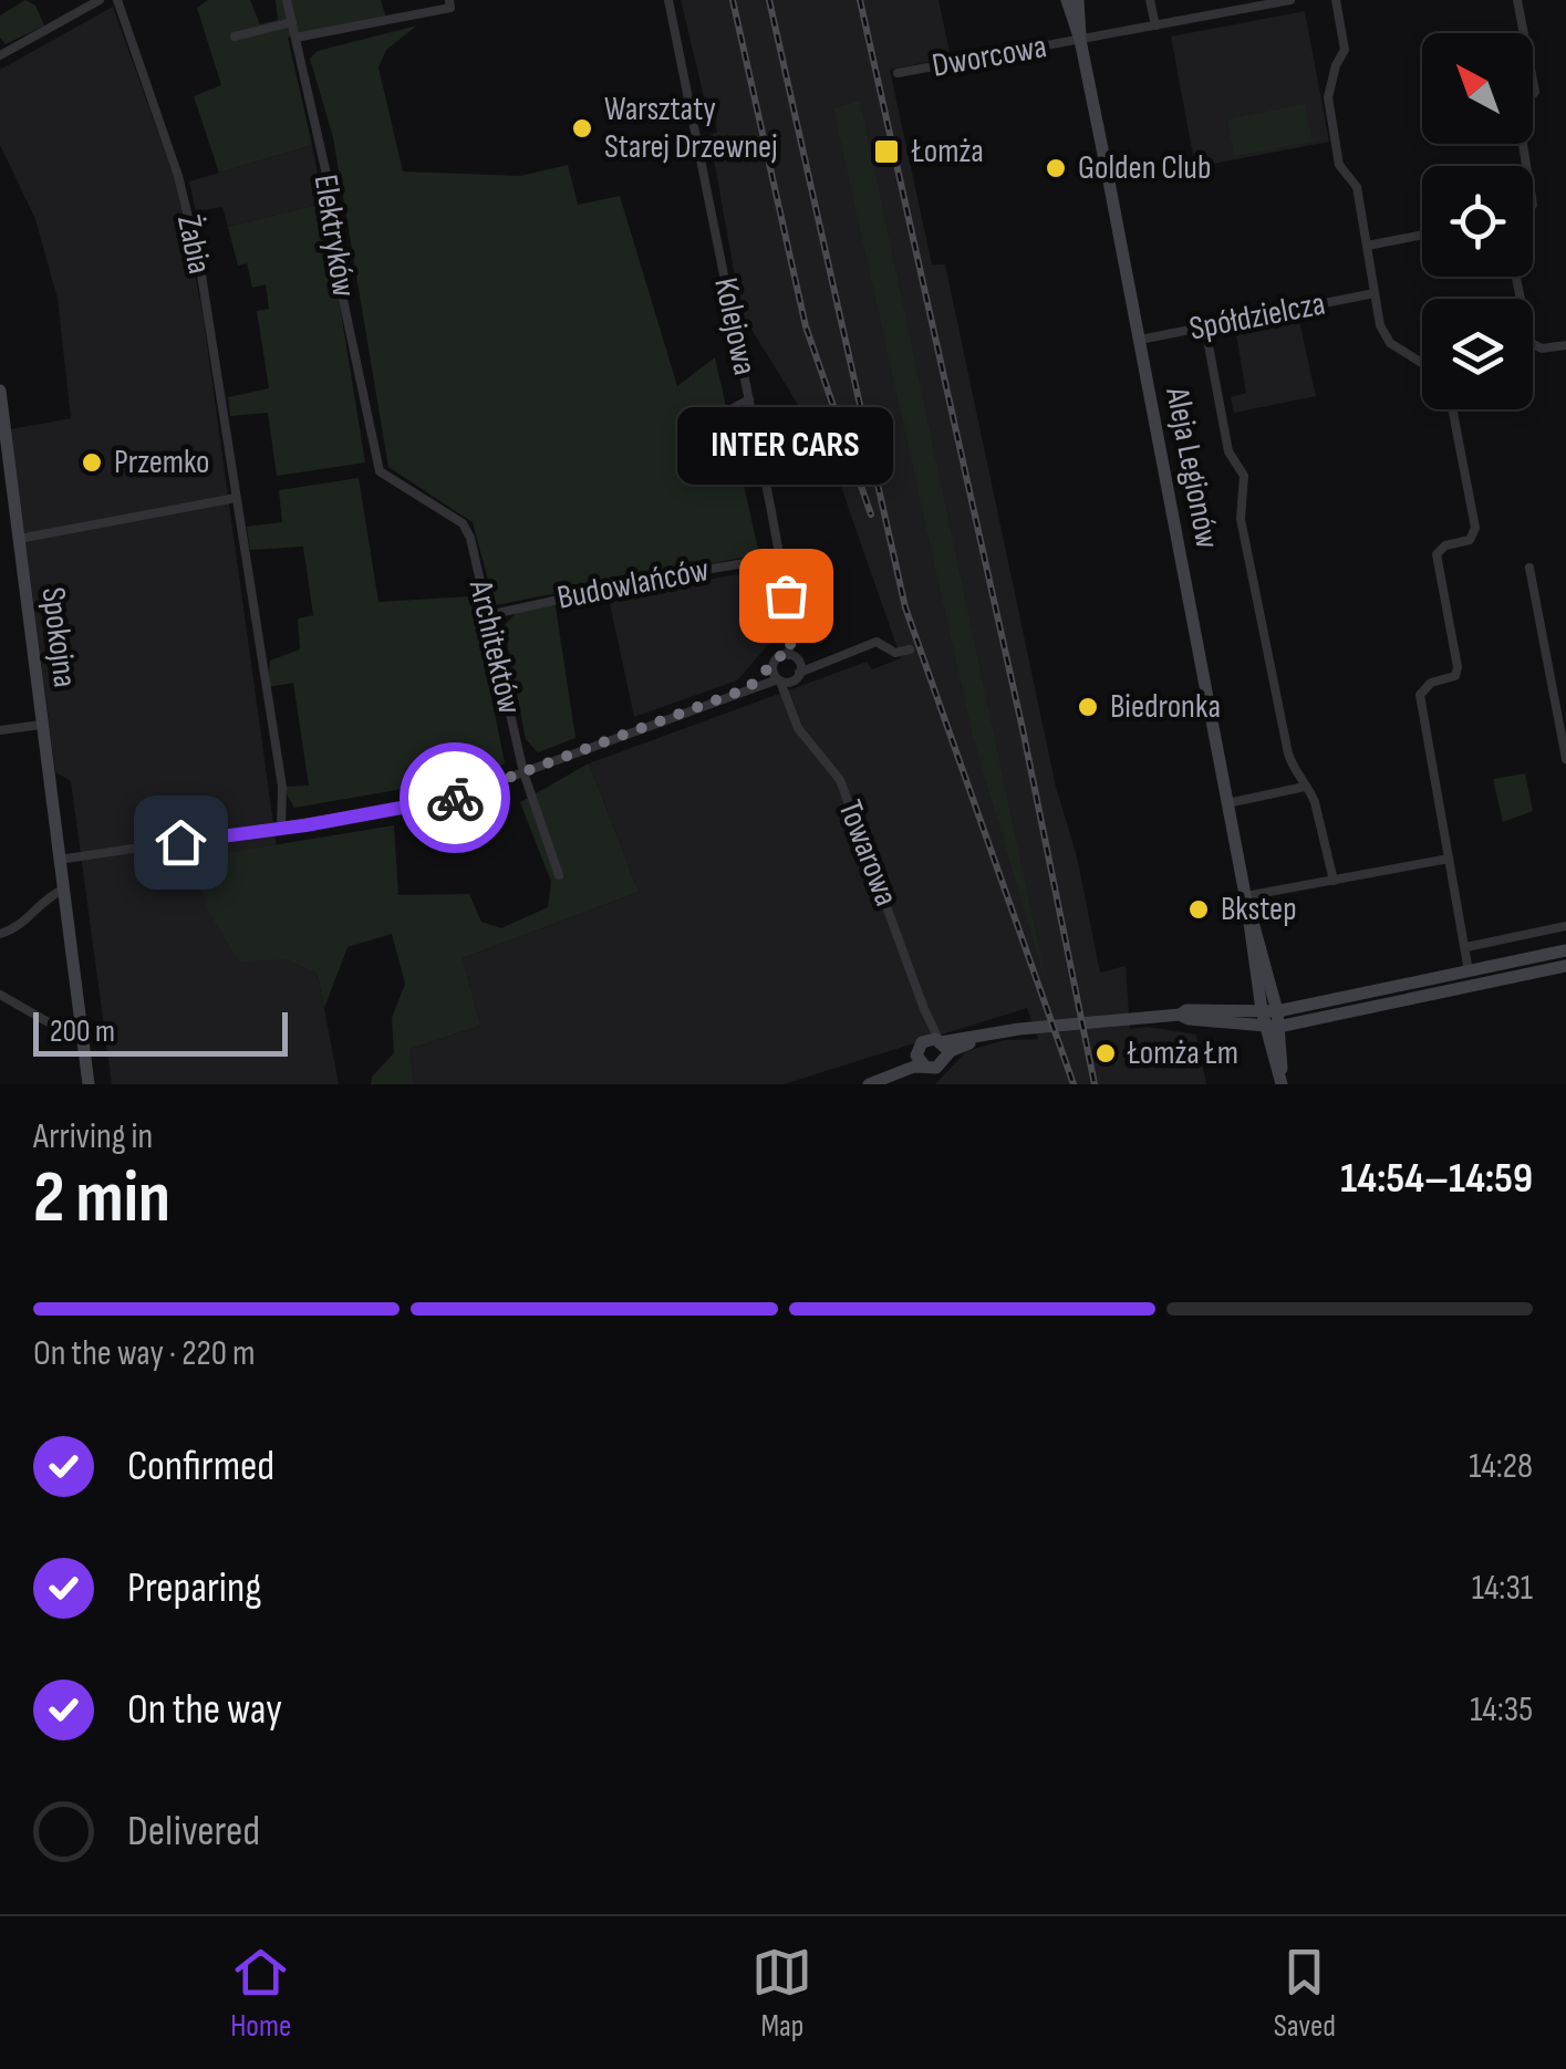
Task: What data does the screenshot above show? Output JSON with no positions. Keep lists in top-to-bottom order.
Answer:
{
  "streets": {
    "street": [
      "Dworcowa",
      "Elektryków",
      "Żabia",
      "Spółdzielcza",
      "Kolejowa",
      "Aleja Legionów",
      "Budowlańców",
      "Spokojna",
      "Architektów",
      "Towarowa"
    ]
  },
  "crossings": [
    ["Dworcowa", "Aleja Legionów"],
    ["Elektryków", "Architektów"],
    ["Spółdzielcza", "Aleja Legionów"],
    ["Kolejowa", "Budowlańców"],
    ["Kolejowa", "Towarowa"],
    ["Budowlańców", "Architektów"]
  ],
  "places": {
    "other": [
      "Warsztaty Starej Drzewnej",
      "Golden Club",
      "Przemko",
      "INTER CARS",
      "Biedronka",
      "Bkstep",
      "Łomża Łm"
    ],
    "transit": ["Łomża"]
  },
  "scale_bar": "200 m",
  "north": "top left",
  "page": {
    "bubble": "INTER CARS",
    "scale": "200 m",
    "heading": ["2 min", "Arriving in", "14:54–14:59"],
    "bar": "On the way · 220 m",
    "list": [
      ["Confirmed", "14:28"],
      ["Preparing", "14:31"],
      ["On the way", "14:35"],
      "Delivered"
    ],
    "tabs": ["Home", "Map", "Saved"]
  }
}
